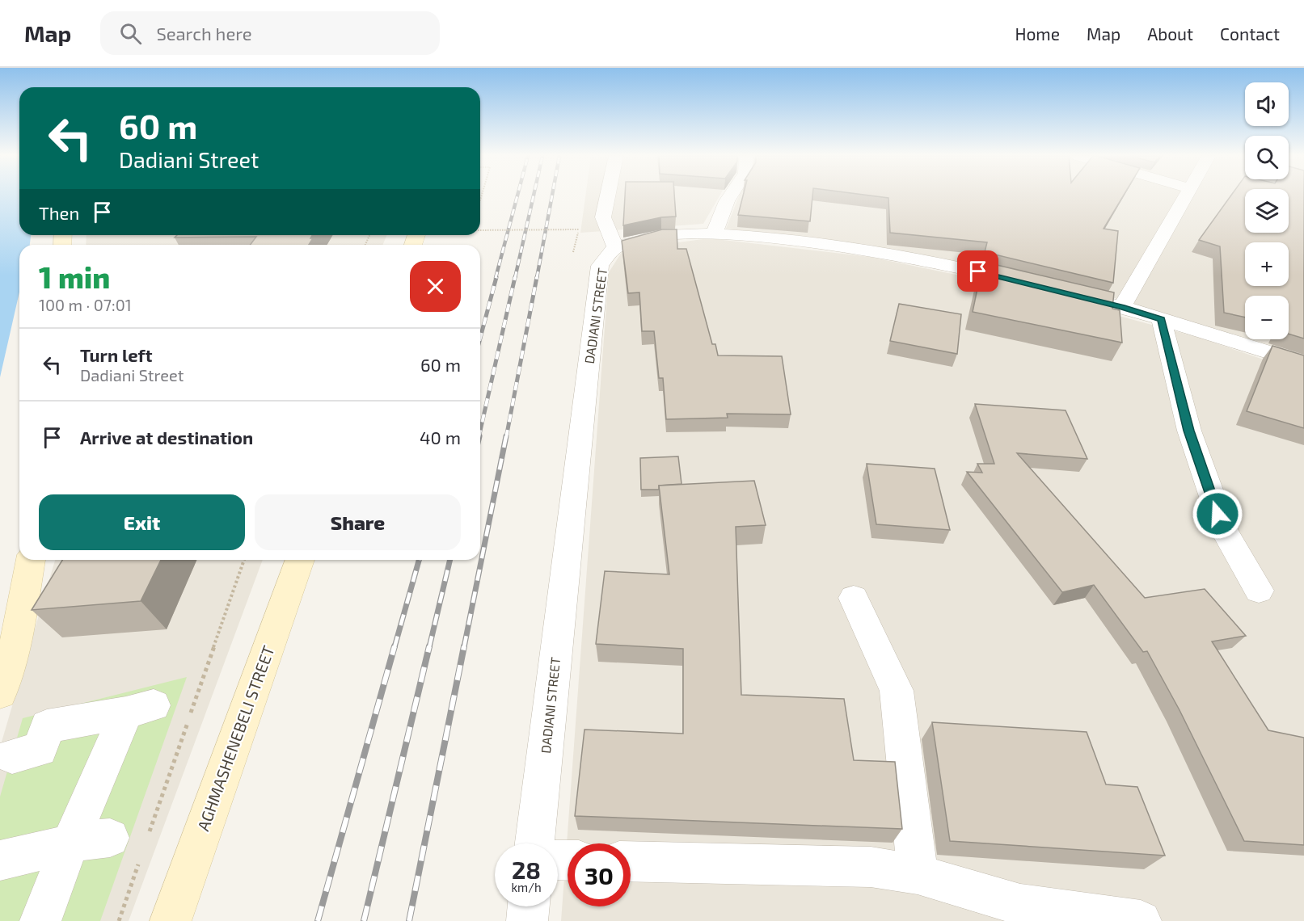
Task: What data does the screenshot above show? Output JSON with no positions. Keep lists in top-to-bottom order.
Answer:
{
  "streets": {
    "main road": ["AGHMASHENEBELI STREET"],
    "street": ["DADIANI STREET"]
  },
  "page": {
    "header": "Map",
    "search": "Search here",
    "nav": [
      "Home",
      "Map",
      "About",
      "Contact"
    ],
    "map_buttons": ["+", "−"],
    "turn": ["60 m", "Dadiani Street"],
    "then": "Then",
    "heading": ["1 min", "100 m · 07:01"],
    "list": [
      {
        "name": "Turn left",
        "note": "Dadiani Street",
        "value": "60 m"
      },
      {
        "name": "Arrive at destination",
        "value": "40 m"
      }
    ],
    "buttons": ["Exit", "Share"],
    "speed": "28 km/h",
    "limit": "30"
  }
}
